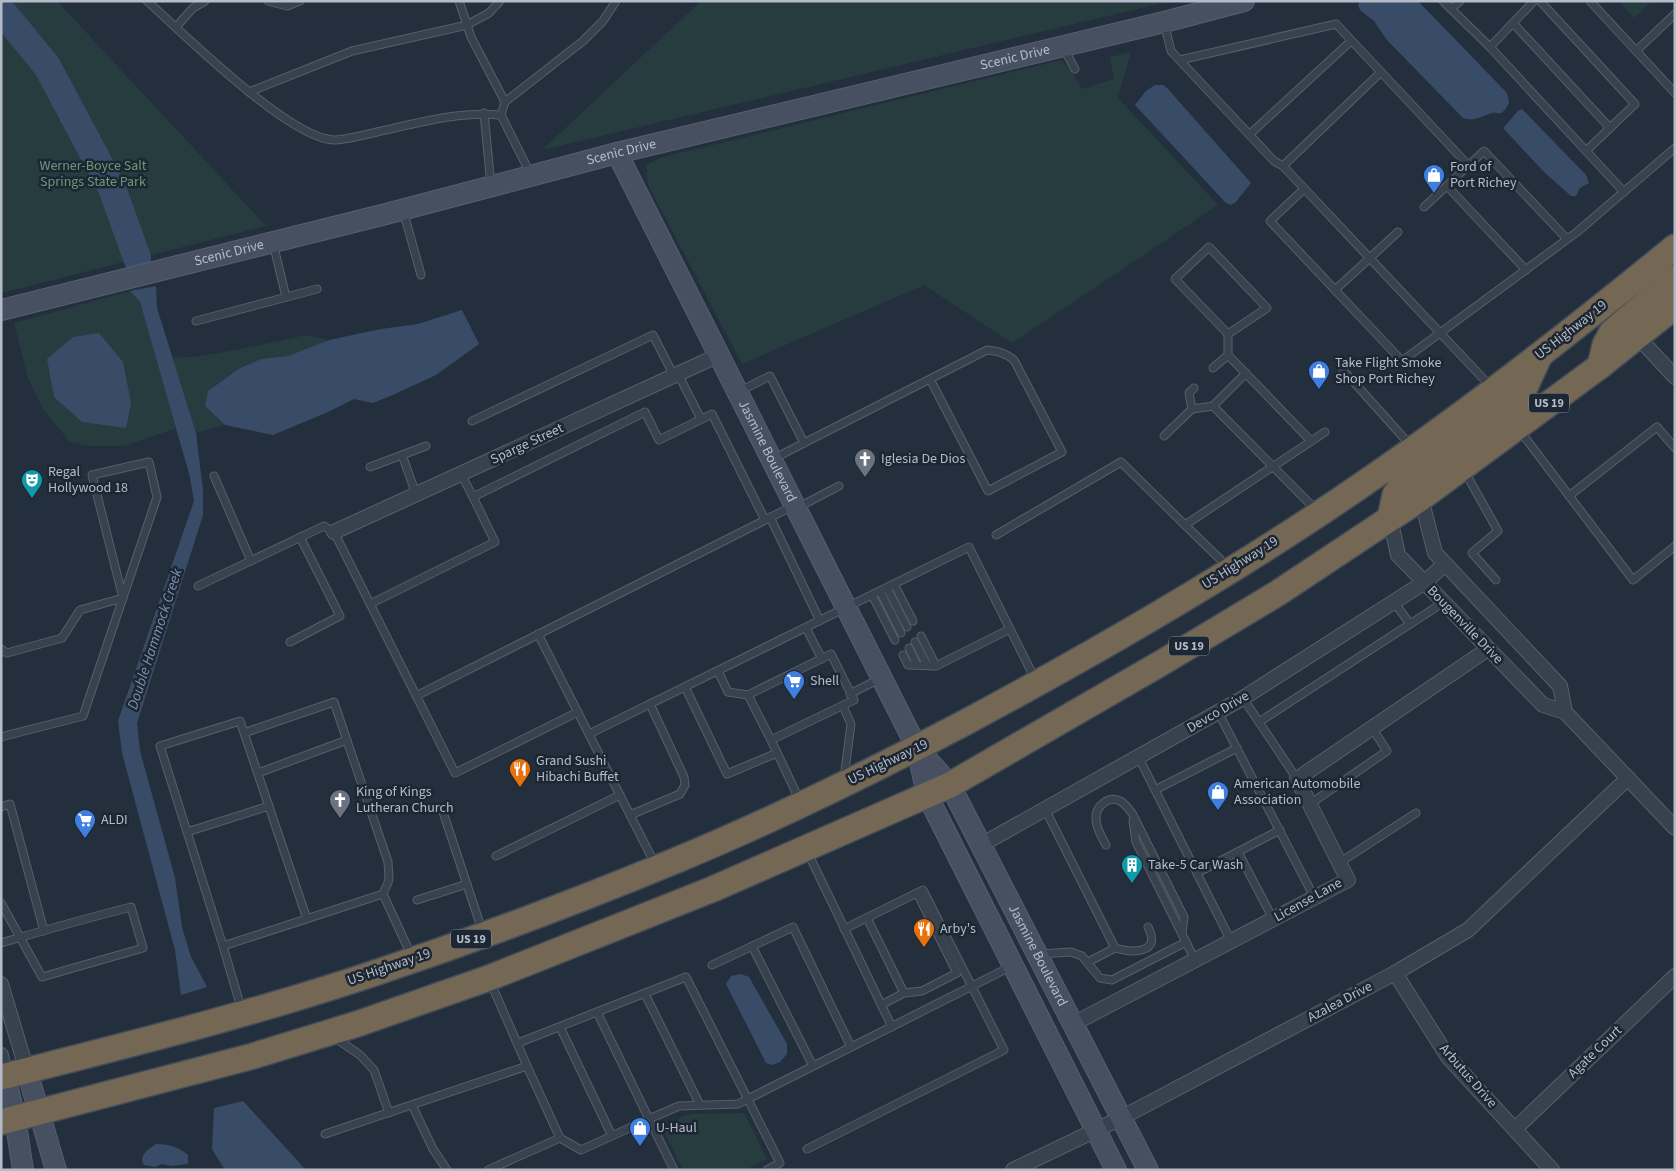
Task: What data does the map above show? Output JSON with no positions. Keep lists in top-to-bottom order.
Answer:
{
  "streets": {
    "highway": ["US Highway 19", "US 19"],
    "street": [
      "Scenic Drive",
      "Sparge Street",
      "Jasmine Boulevard",
      "Bougenville Drive",
      "Devco Drive",
      "License Lane",
      "Azalea Drive",
      "Agate Court",
      "Arbutus Drive"
    ]
  },
  "crossings": [
    ["Scenic Drive", "Jasmine Boulevard"],
    ["US Highway 19", "Jasmine Boulevard"],
    ["US 19", "Jasmine Boulevard"],
    ["US 19", "Bougenville Drive"],
    ["Sparge Street", "Jasmine Boulevard"],
    ["Jasmine Boulevard", "Devco Drive"],
    ["Jasmine Boulevard", "License Lane"],
    ["Jasmine Boulevard", "Azalea Drive"],
    ["Bougenville Drive", "Devco Drive"],
    ["Bougenville Drive", "Azalea Drive"],
    ["Azalea Drive", "Arbutus Drive"],
    ["Agate Court", "Arbutus Drive"]
  ],
  "water": ["Double Hammock Creek"],
  "parks": ["Werner-Boyce Salt Springs State Park"],
  "places": {
    "shop": [
      "Ford of Port Richey",
      "Take Flight Smoke Shop Port Richey",
      "American Automobile Association",
      "U-Haul"
    ],
    "church": ["Iglesia De Dios", "King of Kings Lutheran Church"],
    "theatre": ["Regal Hollywood 18"],
    "supermarket": ["Shell", "ALDI"],
    "restaurant": ["Grand Sushi Hibachi Buffet", "Arby's"],
    "building": ["Take-5 Car Wash"]
  }
}
